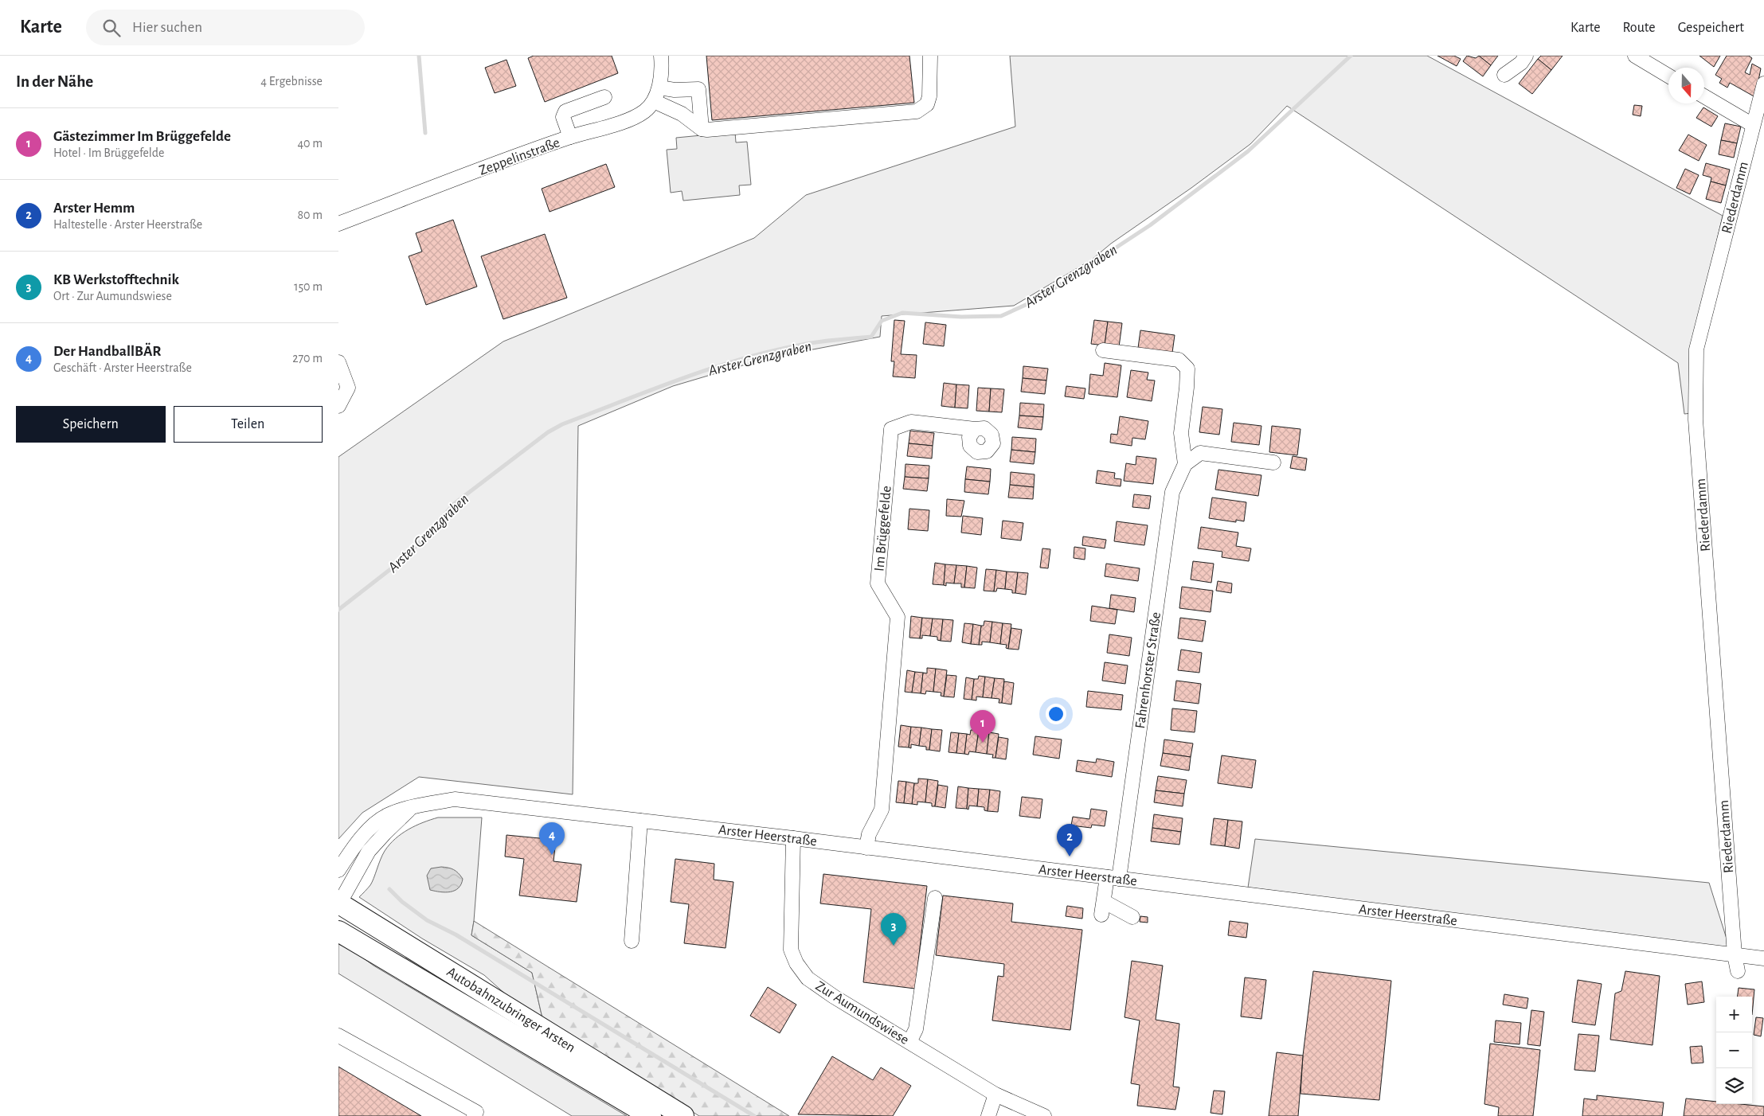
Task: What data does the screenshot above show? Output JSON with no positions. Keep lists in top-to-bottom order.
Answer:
{
  "streets": {
    "highway": ["Autobahnzubringer Arsten"],
    "street": [
      "Zeppelinstraße",
      "Riederdamm",
      "Im Brüggefelde",
      "Fahrenhorster Straße",
      "Arster Heerstraße",
      "Zur Aumundswiese"
    ]
  },
  "crossings": [
    ["Riederdamm", "Arster Heerstraße"],
    ["Im Brüggefelde", "Arster Heerstraße"],
    ["Fahrenhorster Straße", "Arster Heerstraße"],
    ["Arster Heerstraße", "Zur Aumundswiese"]
  ],
  "water": ["Arster Grenzgraben"],
  "north": "bottom",
  "page": {
    "header": "Karte",
    "search": "Hier suchen",
    "nav": ["Karte", "Route", "Gespeichert"],
    "heading": ["In der Nähe", "4 Ergebnisse"],
    "list": [
      {
        "mark": "1",
        "name": "Gästezimmer Im Brüggefelde",
        "note": "Hotel · Im Brüggefelde",
        "value": "40 m"
      },
      {
        "mark": "2",
        "name": "Arster Hemm",
        "note": "Haltestelle · Arster Heerstraße",
        "value": "80 m"
      },
      {
        "mark": "3",
        "name": "KB Werkstofftechnik",
        "note": "Ort · Zur Aumundswiese",
        "value": "150 m"
      },
      {
        "mark": "4",
        "name": "Der HandballBÄR",
        "note": "Geschäft · Arster Heerstraße",
        "value": "270 m"
      }
    ],
    "buttons": ["Speichern", "Teilen"],
    "pins": [
      "1",
      "4",
      "2",
      "3"
    ],
    "map_buttons": ["+", "−"]
  }
}
